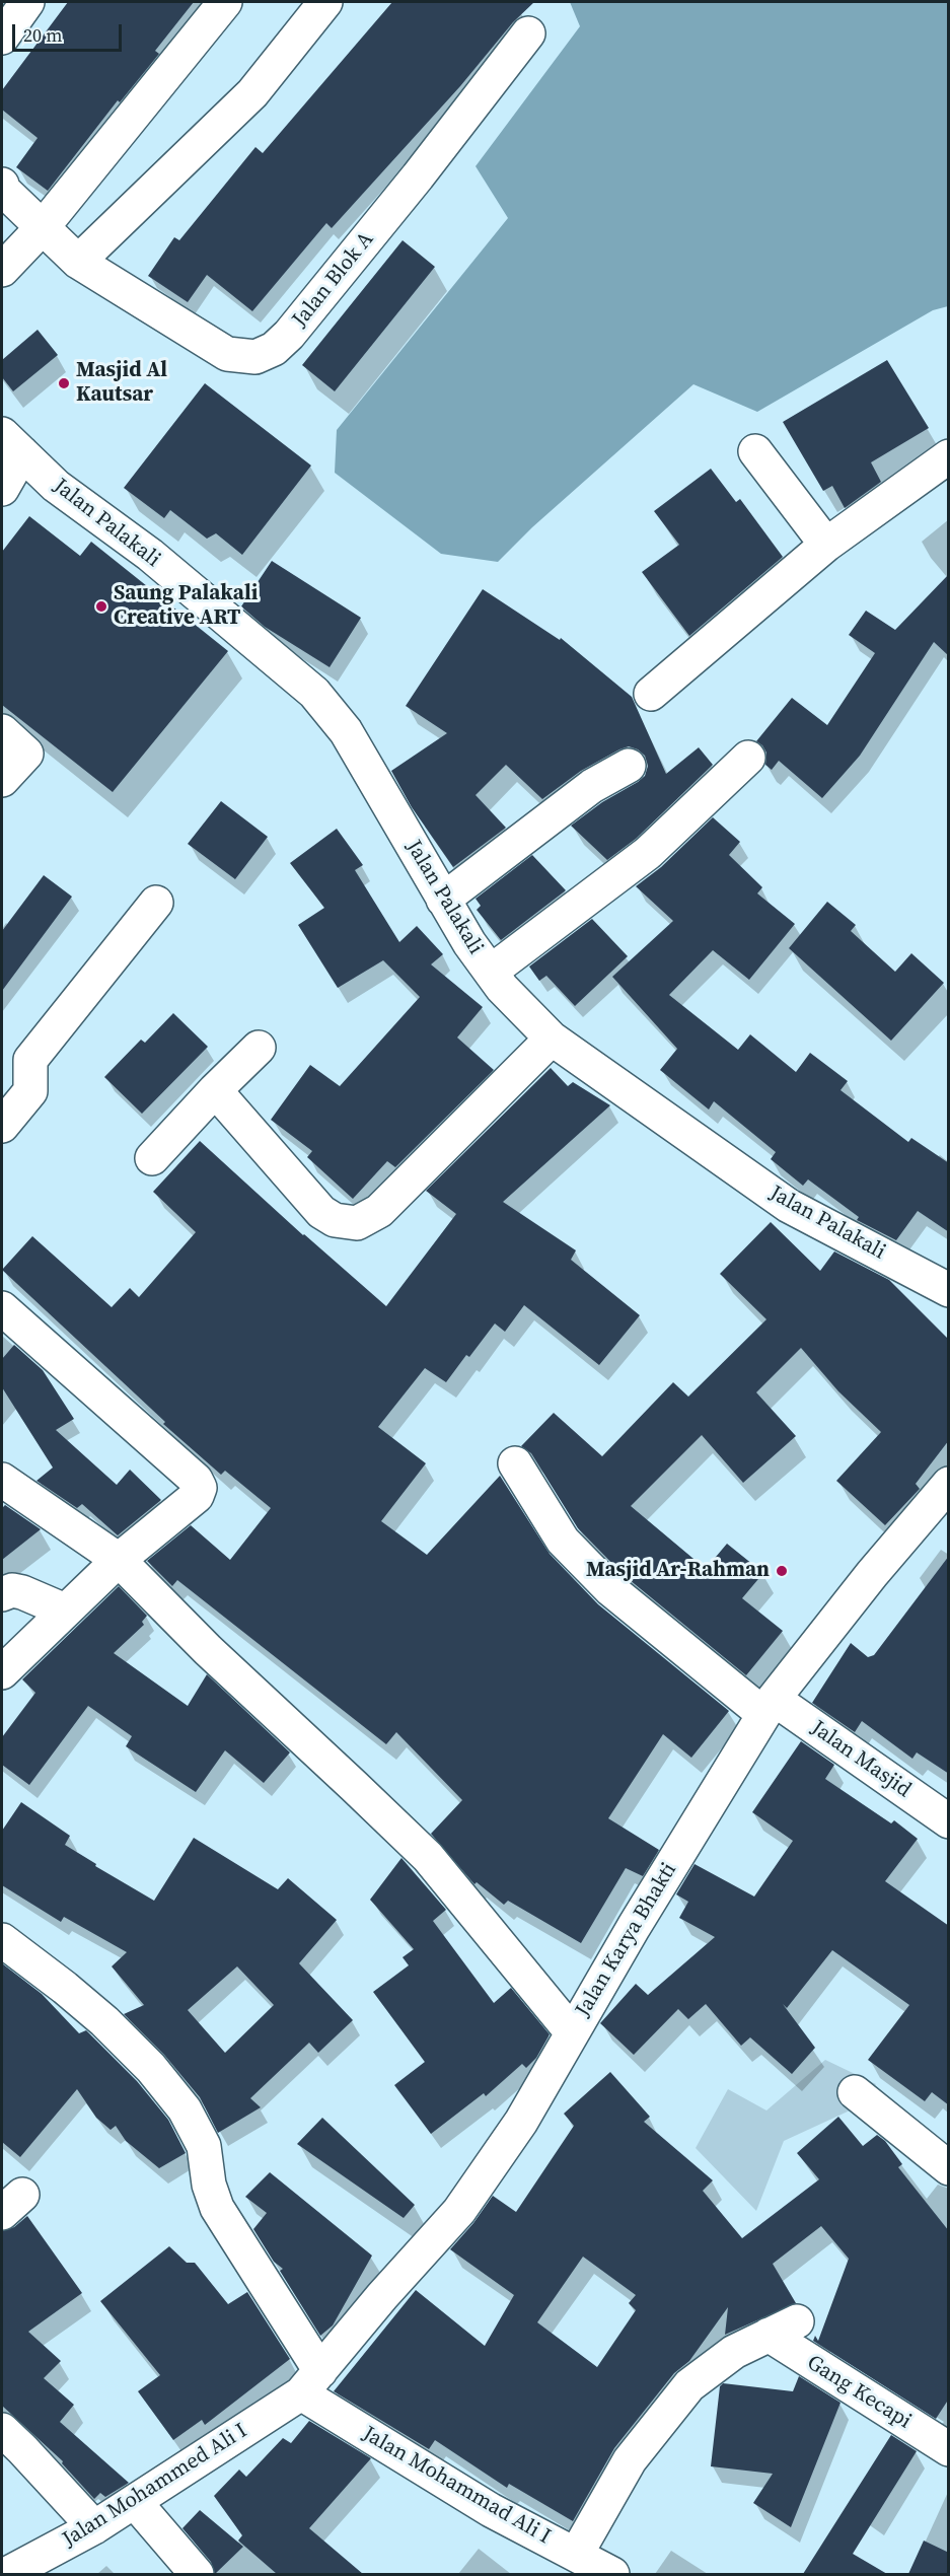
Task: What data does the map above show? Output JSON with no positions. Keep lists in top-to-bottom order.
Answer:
{
  "streets": {
    "street": [
      "Jalan Blok A",
      "Jalan Palakali",
      "Jalan Masjid",
      "Jalan Karya Bhakti",
      "Gang Kecapi",
      "Jalan Mohammed Ali I",
      "Jalan Mohammad Ali I"
    ]
  },
  "crossings": [
    ["Jalan Masjid", "Jalan Karya Bhakti"],
    ["Jalan Karya Bhakti", "Jalan Mohammed Ali I"],
    ["Jalan Karya Bhakti", "Jalan Mohammad Ali I"],
    ["Gang Kecapi", "Jalan Mohammad Ali I"],
    ["Jalan Mohammed Ali I", "Jalan Mohammad Ali I"]
  ],
  "places": ["Masjid Al Kautsar", "Saung Palakali Creative ART", "Masjid Ar-Rahman"],
  "scale_bar": "20 m"
}
